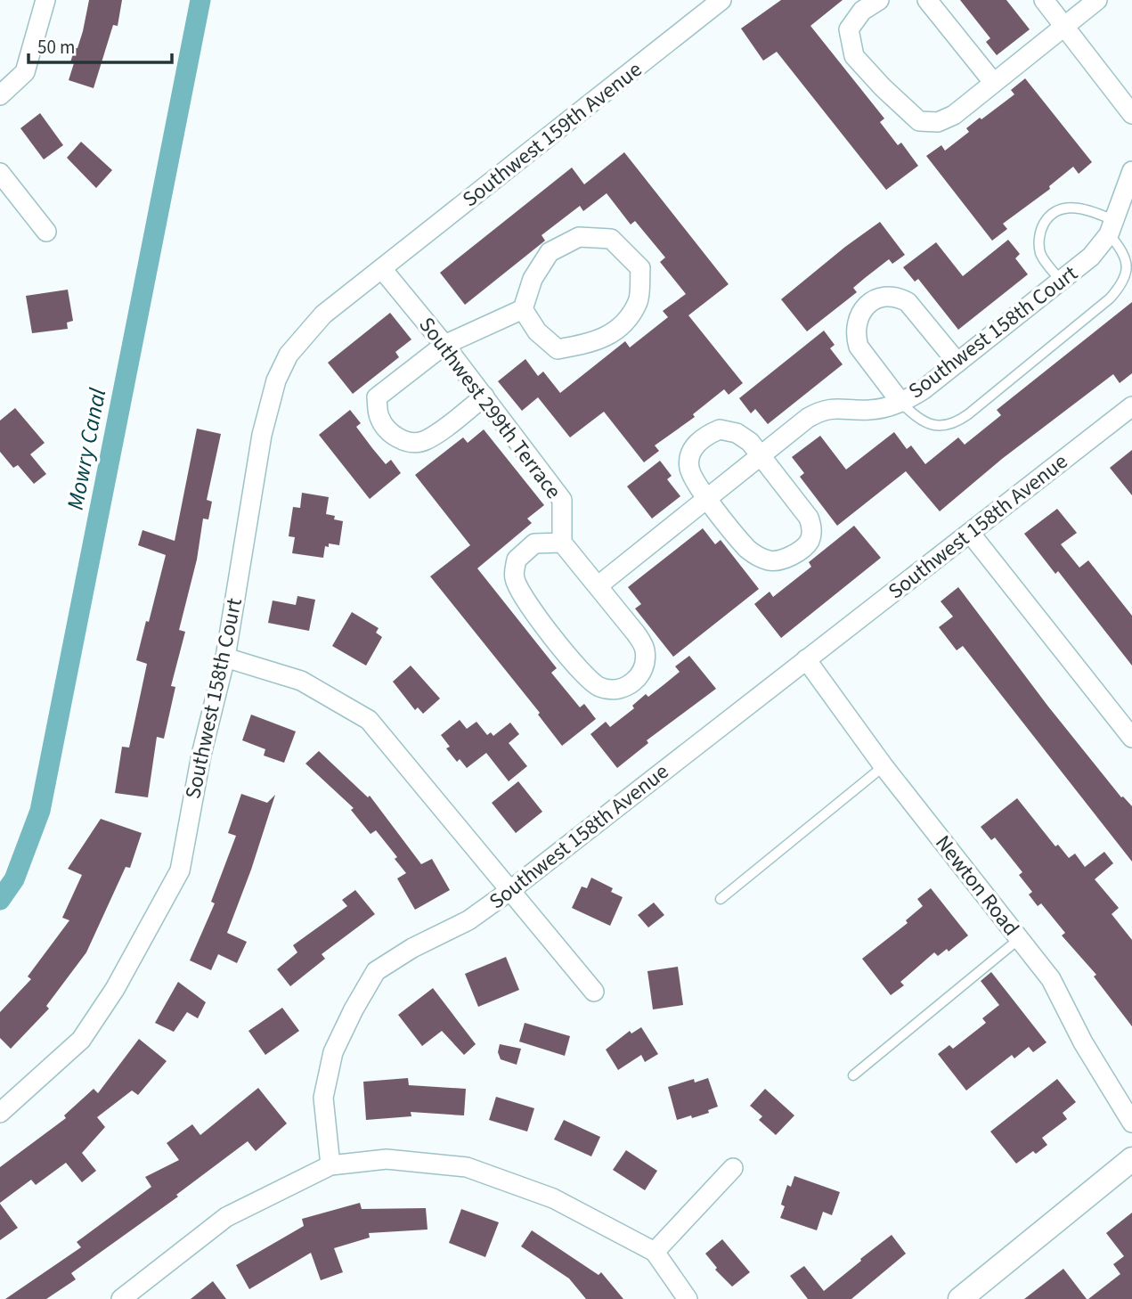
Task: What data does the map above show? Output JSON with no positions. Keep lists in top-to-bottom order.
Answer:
{
  "streets": {
    "street": [
      "Southwest 159th Avenue",
      "Southwest 158th Court",
      "Southwest 299th Terrace",
      "Southwest 158th Avenue",
      "Newton Road"
    ]
  },
  "crossings": [
    ["Southwest 159th Avenue", "Southwest 158th Court"],
    ["Southwest 159th Avenue", "Southwest 299th Terrace"],
    ["Southwest 158th Court", "Southwest 299th Terrace"],
    ["Southwest 158th Avenue", "Newton Road"]
  ],
  "water": ["Mowry Canal"],
  "scale_bar": "50 m"
}
